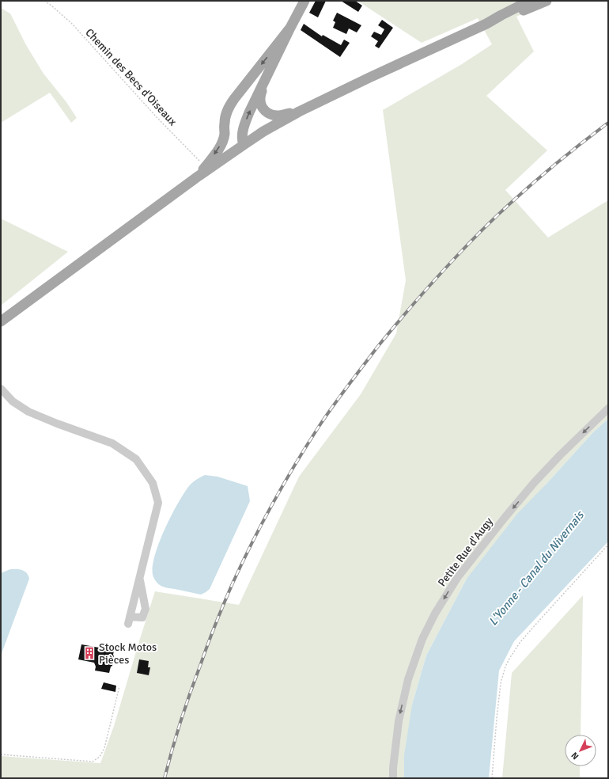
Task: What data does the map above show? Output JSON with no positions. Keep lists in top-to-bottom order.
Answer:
{
  "streets": {
    "street": ["Petite Rue d'Augy"],
    "path": ["Chemin des Becs d'Oiseaux"]
  },
  "one_way": ["Petite Rue d'Augy"],
  "water": ["L'Yonne - Canal du Nivernais"],
  "places": {
    "building": ["Stock Motos Pièces"]
  },
  "north": "bottom left"
}
